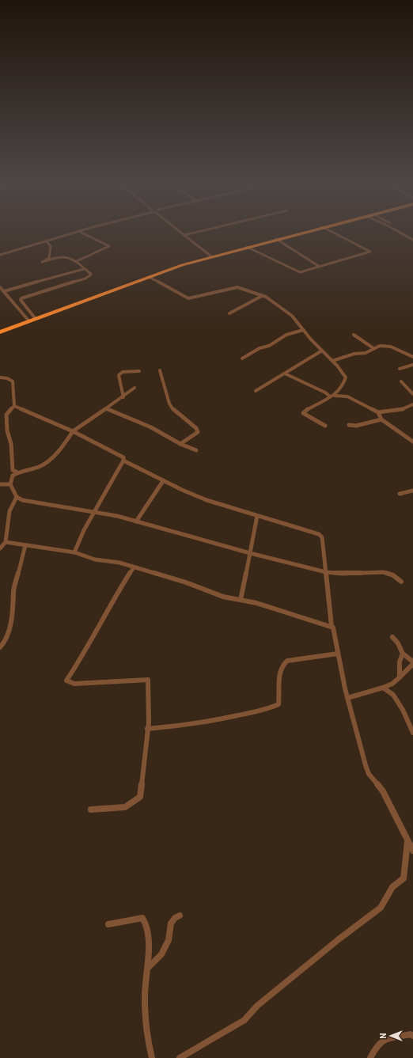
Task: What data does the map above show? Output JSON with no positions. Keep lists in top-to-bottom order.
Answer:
{
  "north": "left"
}
